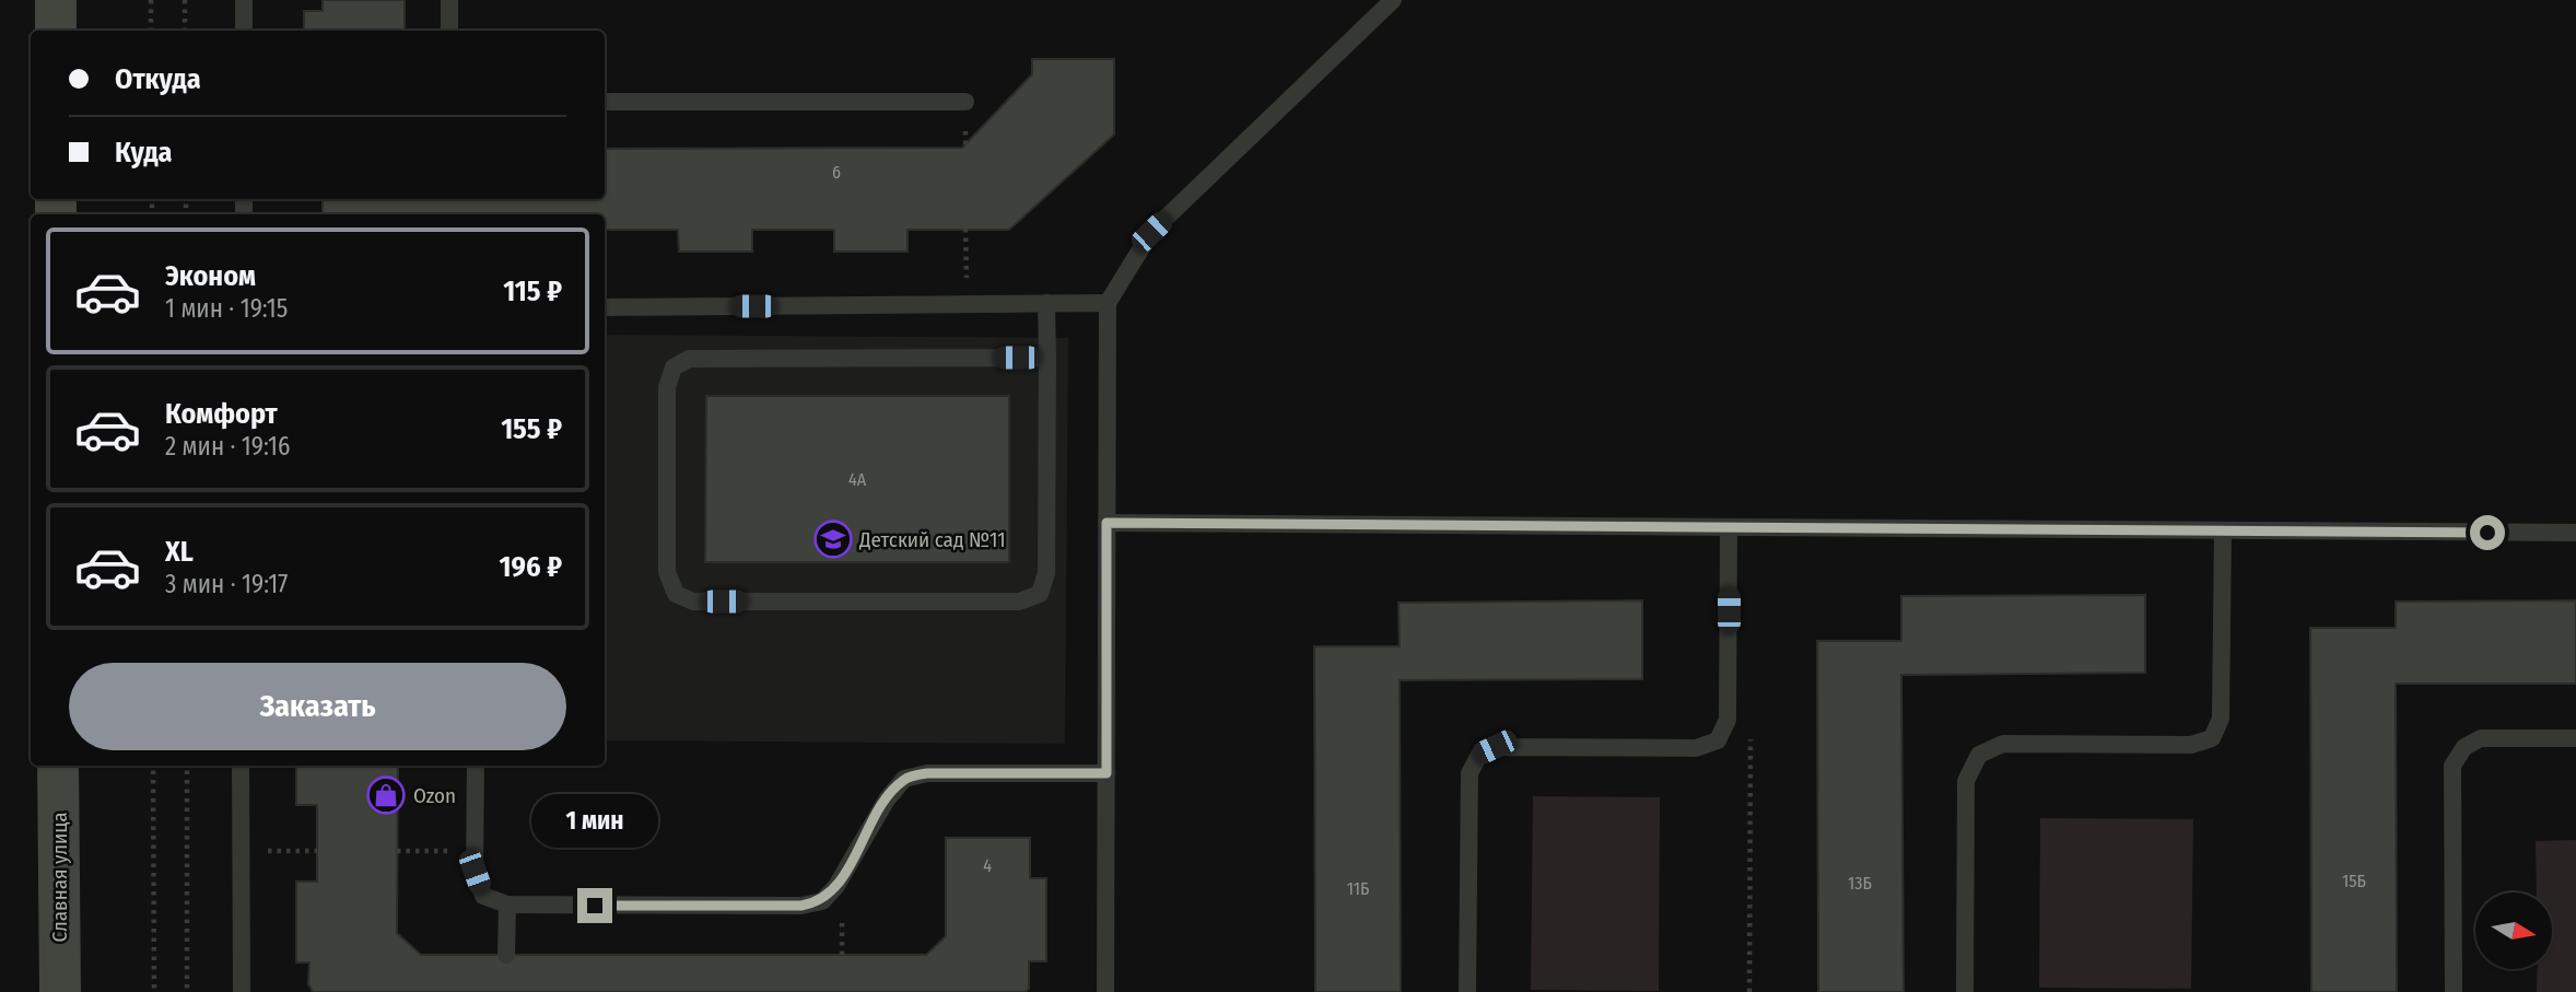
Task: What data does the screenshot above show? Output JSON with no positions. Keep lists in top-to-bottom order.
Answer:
{
  "streets": {
    "street": ["Славная улица"]
  },
  "places": {
    "school or university": ["Детский сад №11"],
    "shop": ["Ozon"]
  },
  "house_numbers": [
    "6",
    "4А",
    "4",
    "15Б",
    "13Б",
    "11Б"
  ],
  "north": "right",
  "page": {
    "banner": ["Откуда", "Куда"],
    "list": [
      {
        "name": "Эконом",
        "note": "1 мин · 19:15",
        "value": "115 ₽"
      },
      {
        "name": "Комфорт",
        "note": "2 мин · 19:16",
        "value": "155 ₽"
      },
      {
        "name": "XL",
        "note": "3 мин · 19:17",
        "value": "196 ₽"
      }
    ],
    "buttons": "Заказать",
    "bubble": "1 мин"
  }
}
